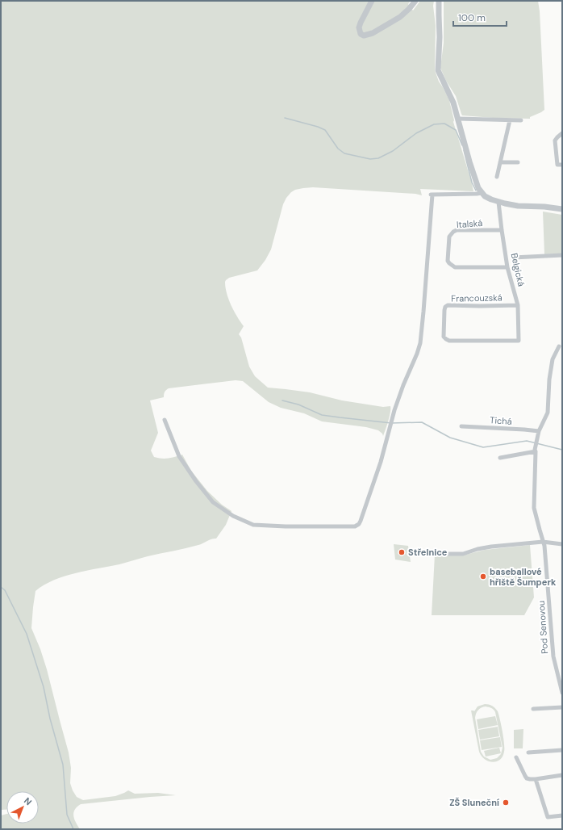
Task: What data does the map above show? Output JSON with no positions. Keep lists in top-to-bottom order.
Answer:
{
  "streets": {
    "street": [
      "Italská",
      "Belgická",
      "Francouzská",
      "Tichá",
      "Pod Senovou"
    ]
  },
  "crossings": [
    ["Italská", "Belgická"],
    ["Belgická", "Francouzská"],
    ["Tichá", "Pod Senovou"]
  ],
  "places": ["Střelnice", "baseballové hřiště Šumperk", "ZŠ Sluneční"],
  "scale_bar": "100 m",
  "north": "top right"
}
